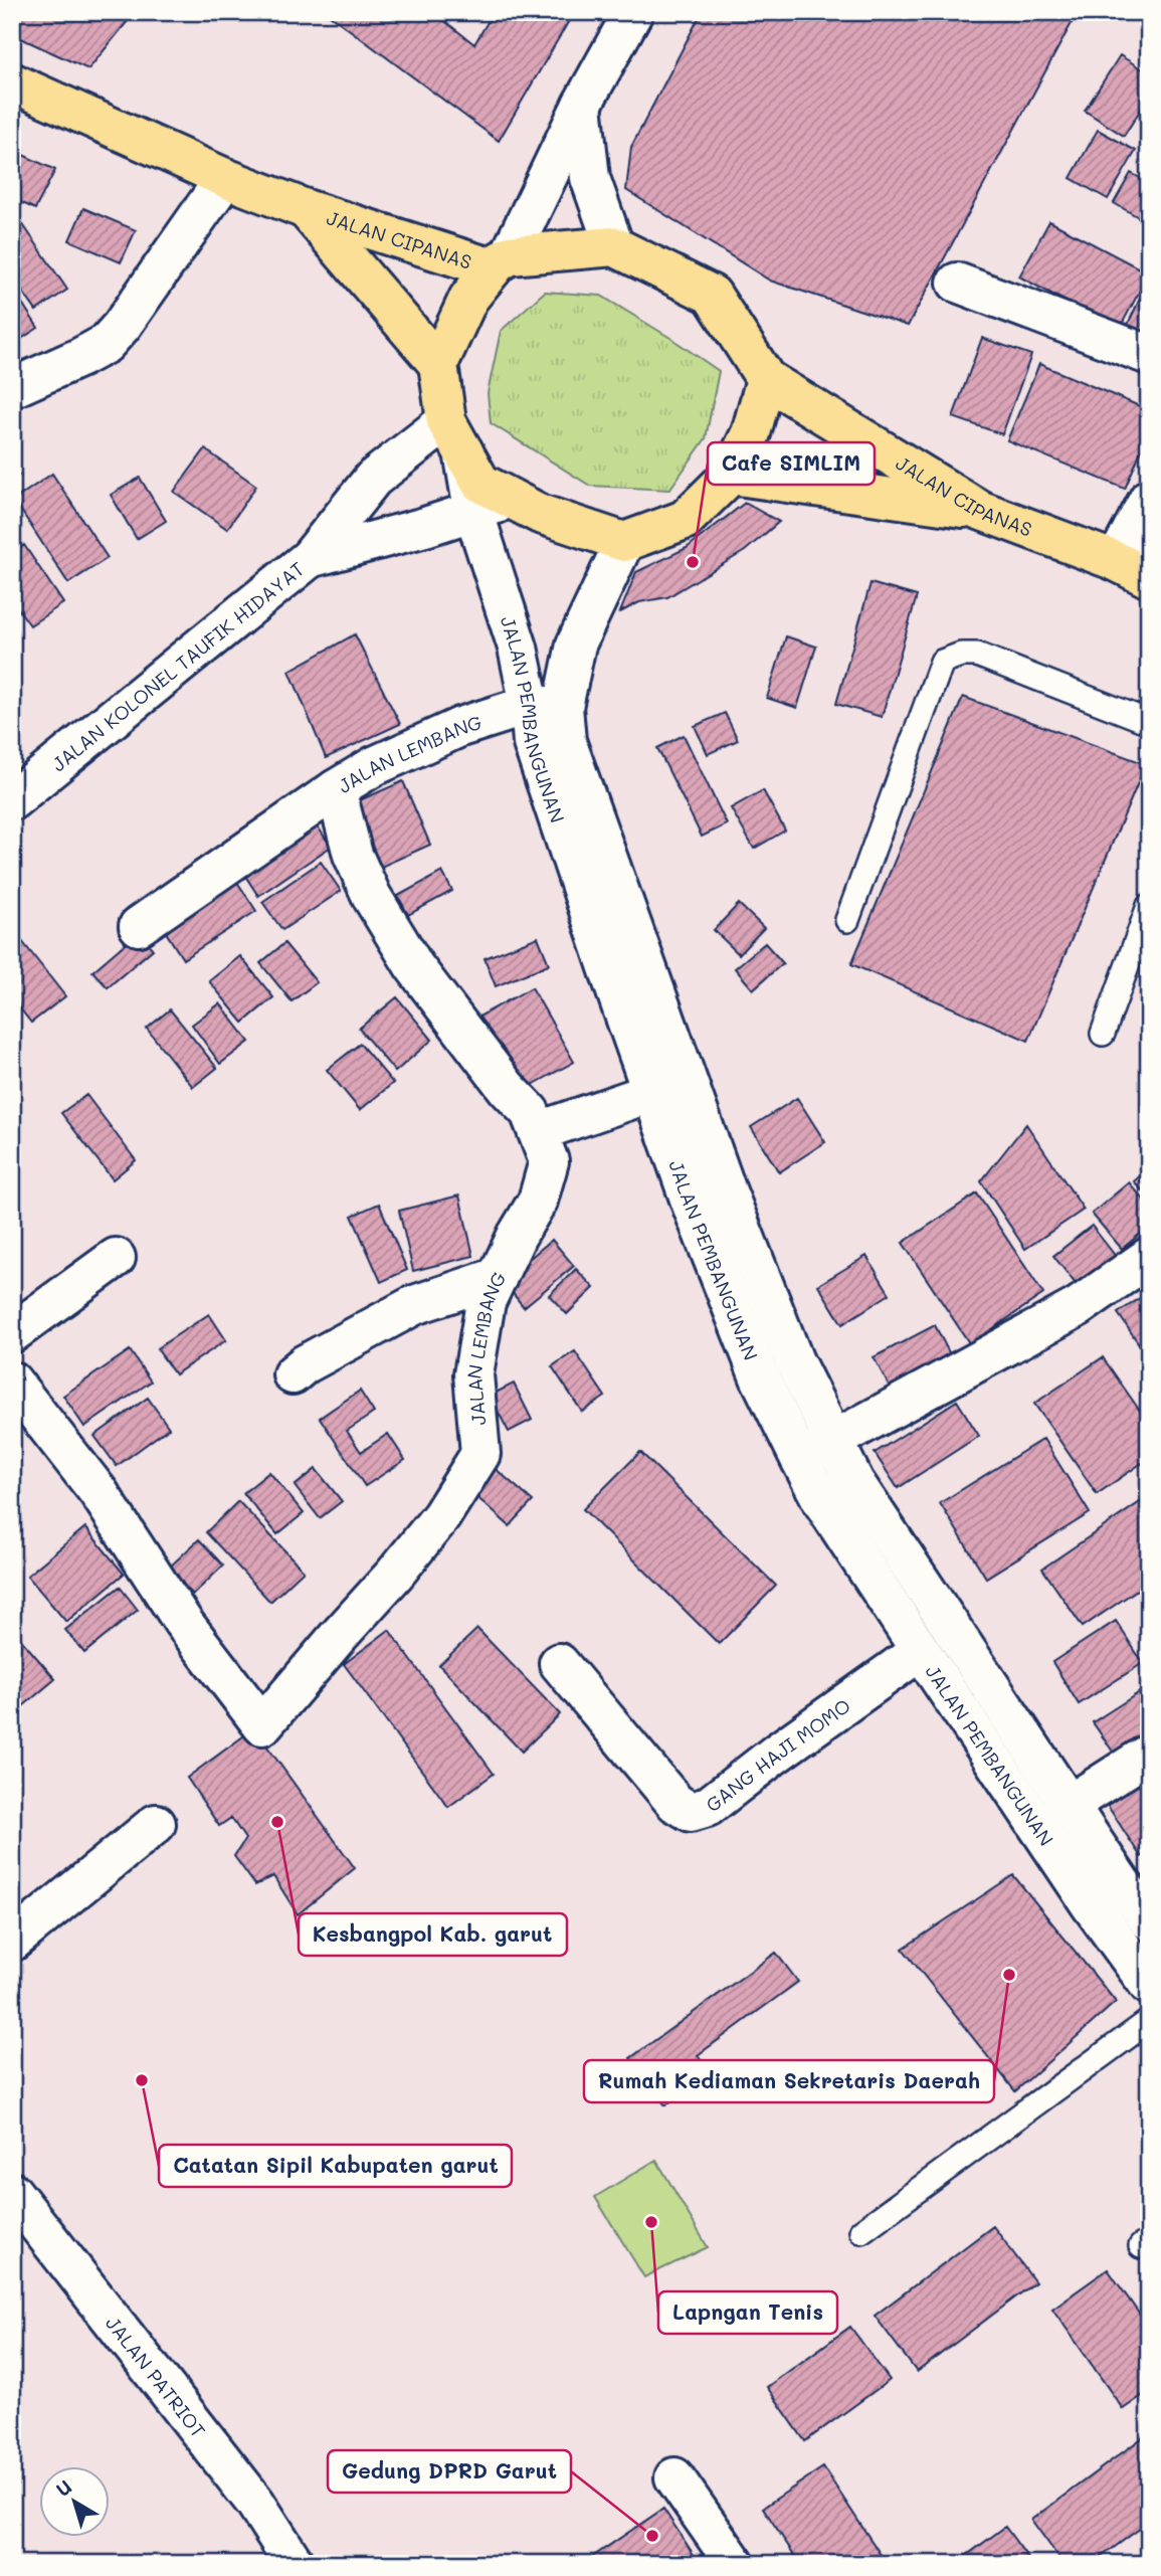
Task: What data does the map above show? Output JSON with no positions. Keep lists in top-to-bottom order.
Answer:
{
  "streets": {
    "main road": ["JALAN CIPANAS"],
    "street": [
      "JALAN KOLONEL TAUFIK HIDAYAT",
      "JALAN PEMBANGUNAN",
      "JALAN LEMBANG",
      "GANG HAJI MOMO",
      "JALAN PATRIOT"
    ]
  },
  "crossings": [
    ["JALAN PEMBANGUNAN", "JALAN LEMBANG"],
    ["JALAN PEMBANGUNAN", "GANG HAJI MOMO"]
  ],
  "places": [
    "Cafe SIMLIM",
    "Kesbangpol Kab. garut",
    "Rumah Kediaman Sekretaris Daerah",
    "Catatan Sipil Kabupaten garut",
    "Lapngan Tenis",
    "Gedung DPRD Garut"
  ],
  "north": "top left"
}
